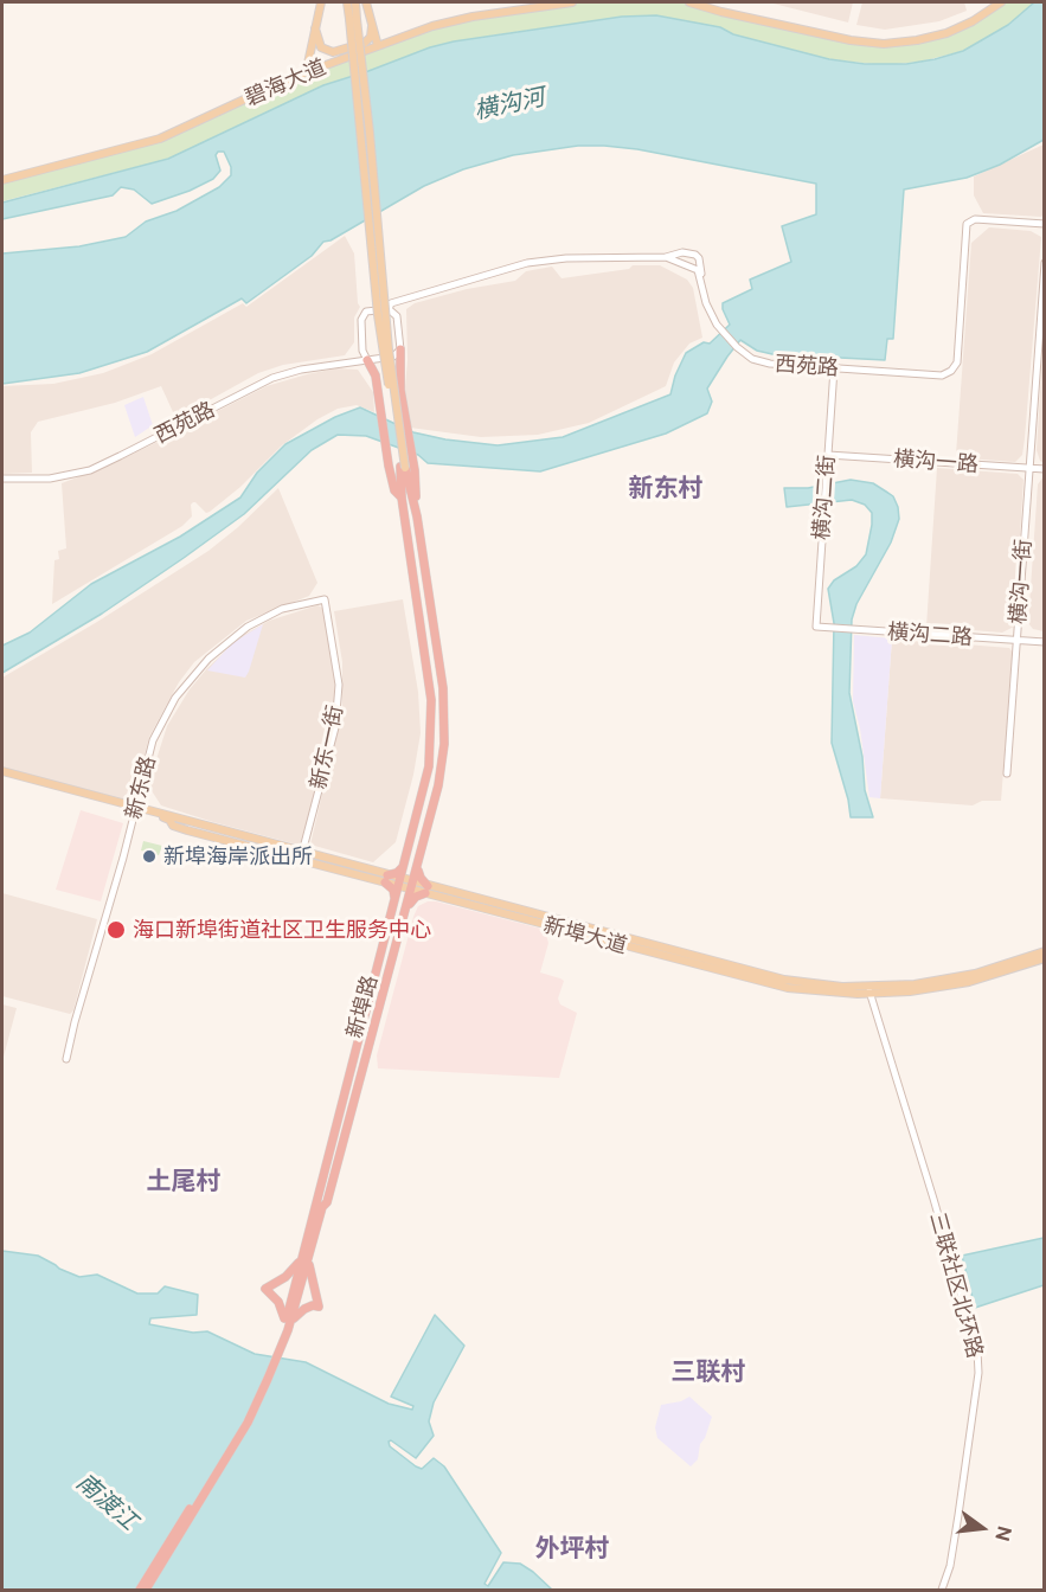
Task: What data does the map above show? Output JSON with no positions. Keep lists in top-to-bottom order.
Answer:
{
  "streets": {
    "highway": ["新埠路"],
    "main road": ["碧海大道", "新埠大道"],
    "street": [
      "西苑路",
      "横沟一路",
      "横沟二街",
      "横沟一街",
      "横沟二路",
      "新东一街",
      "新东路",
      "三联社区北环路"
    ]
  },
  "crossings": [
    ["西苑路", "横沟二街"],
    ["横沟一路", "横沟二街"],
    ["横沟一路", "横沟一街"],
    ["横沟二街", "横沟二路"],
    ["横沟一街", "横沟二路"],
    ["新东一街", "新东路"],
    ["新东一街", "新埠大道"],
    ["新东路", "新埠大道"],
    ["新埠大道", "新埠路"],
    ["新埠大道", "三联社区北环路"]
  ],
  "districts": [
    "新东村",
    "土尾村",
    "三联村",
    "外坪村"
  ],
  "water": ["横沟河", "南渡江"],
  "places": ["新埠海岸派出所", "海口新埠街道社区卫生服务中心"],
  "north": "right"
}
